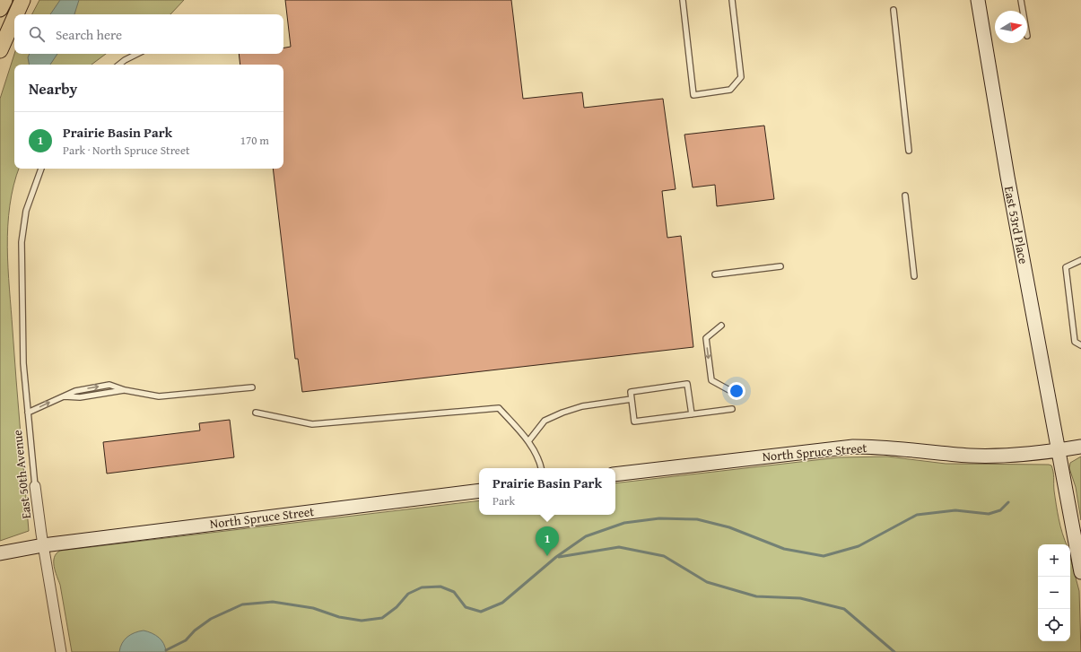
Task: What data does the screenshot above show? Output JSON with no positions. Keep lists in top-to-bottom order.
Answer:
{
  "streets": {
    "street": ["East 53rd Place", "North Spruce Street", "East 50th Avenue"]
  },
  "crossings": [
    ["East 53rd Place", "North Spruce Street"],
    ["North Spruce Street", "East 50th Avenue"]
  ],
  "north": "right",
  "page": {
    "search": "Search here",
    "heading": "Nearby",
    "list": [
      {
        "mark": "1",
        "name": "Prairie Basin Park",
        "note": "Park · North Spruce Street",
        "value": "170 m"
      }
    ],
    "popup": ["Prairie Basin Park", "Park"],
    "pins": "1",
    "map_buttons": ["+", "−"]
  }
}
